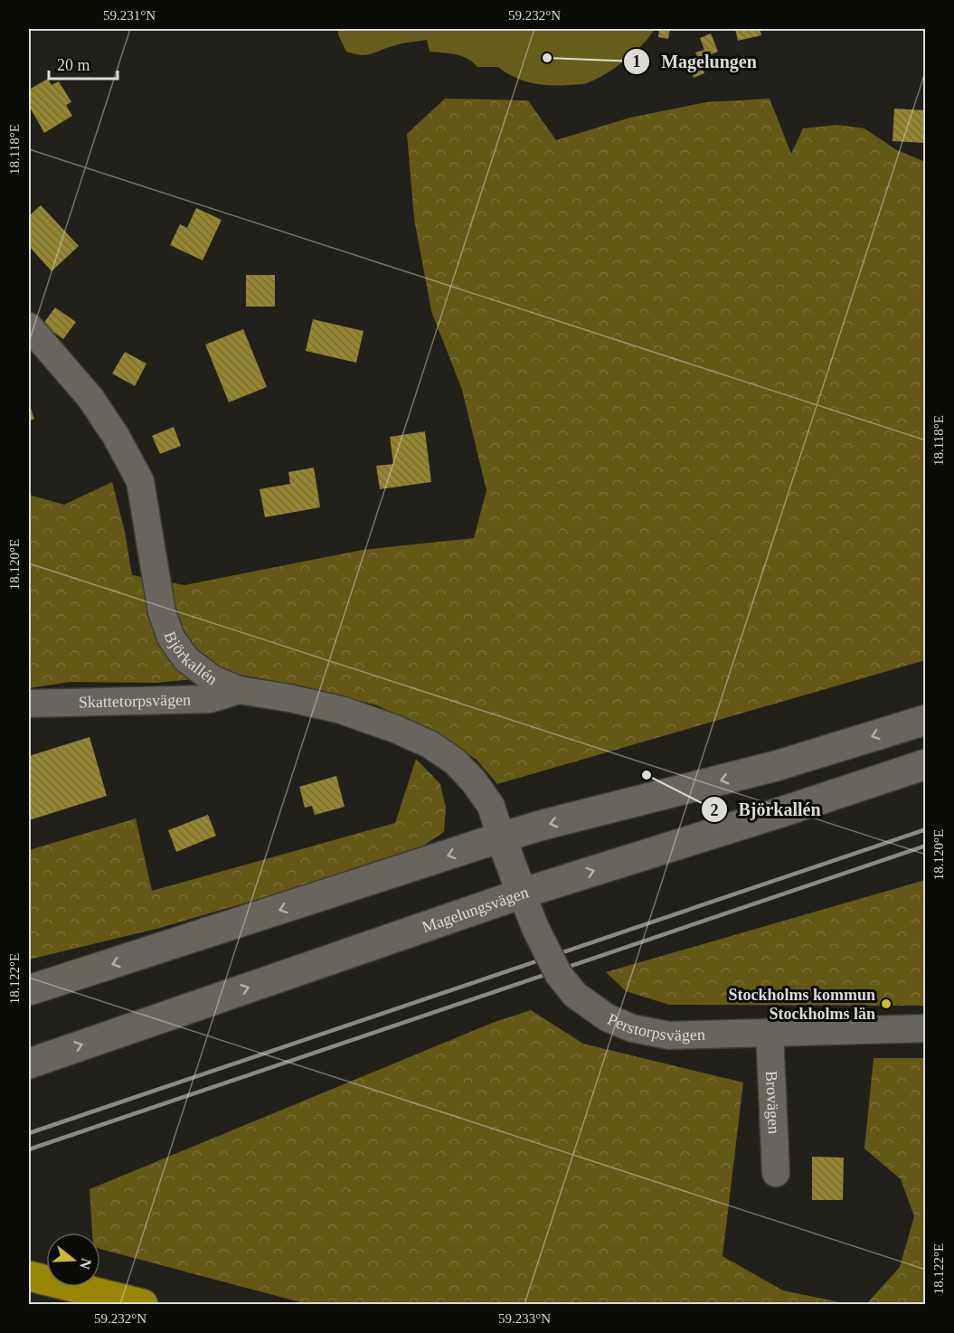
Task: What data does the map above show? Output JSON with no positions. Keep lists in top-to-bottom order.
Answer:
{
  "streets": {
    "main road": ["Magelungsvägen"],
    "street": [
      "Björkallén",
      "Skattetorpsvägen",
      "Perstorpsvägen",
      "Brovägen"
    ]
  },
  "crossings": [
    ["Björkallén", "Skattetorpsvägen"],
    ["Magelungsvägen", "Perstorpsvägen"],
    ["Perstorpsvägen", "Brovägen"]
  ],
  "places": ["Magelungen", "Björkallén", "Stockholms kommun Stockholms län"],
  "scale_bar": "20 m",
  "north": "right",
  "coordinates": [
    "59.231°N",
    "59.232°N",
    "18.118°E",
    "18.120°E",
    "18.122°E",
    "59.233°N"
  ]
}
